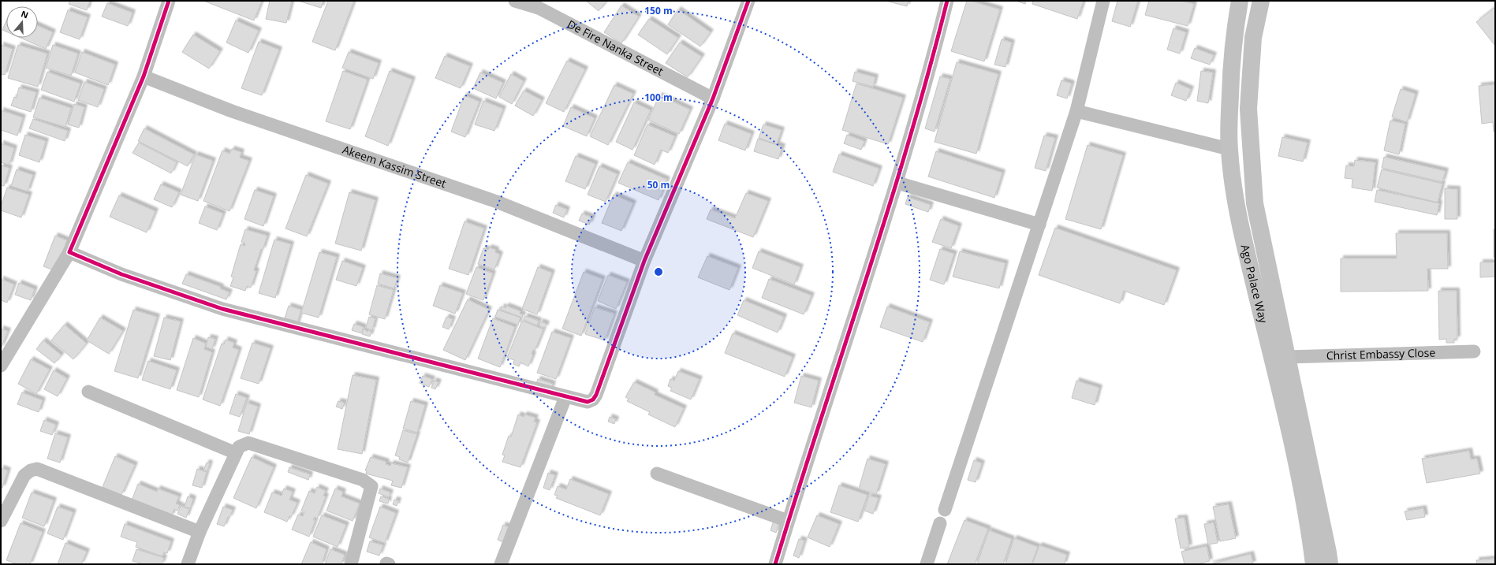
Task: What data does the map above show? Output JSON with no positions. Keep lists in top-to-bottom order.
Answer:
{
  "streets": {
    "main road": ["Ago Palace Way"],
    "street": ["De Fire Nanka Street", "Akeem Kassim Street", "Christ Embassy Close"]
  },
  "crossings": [
    ["Ago Palace Way", "Christ Embassy Close"]
  ],
  "north": "top",
  "rings": ["150 m", "100 m", "50 m"]
}
